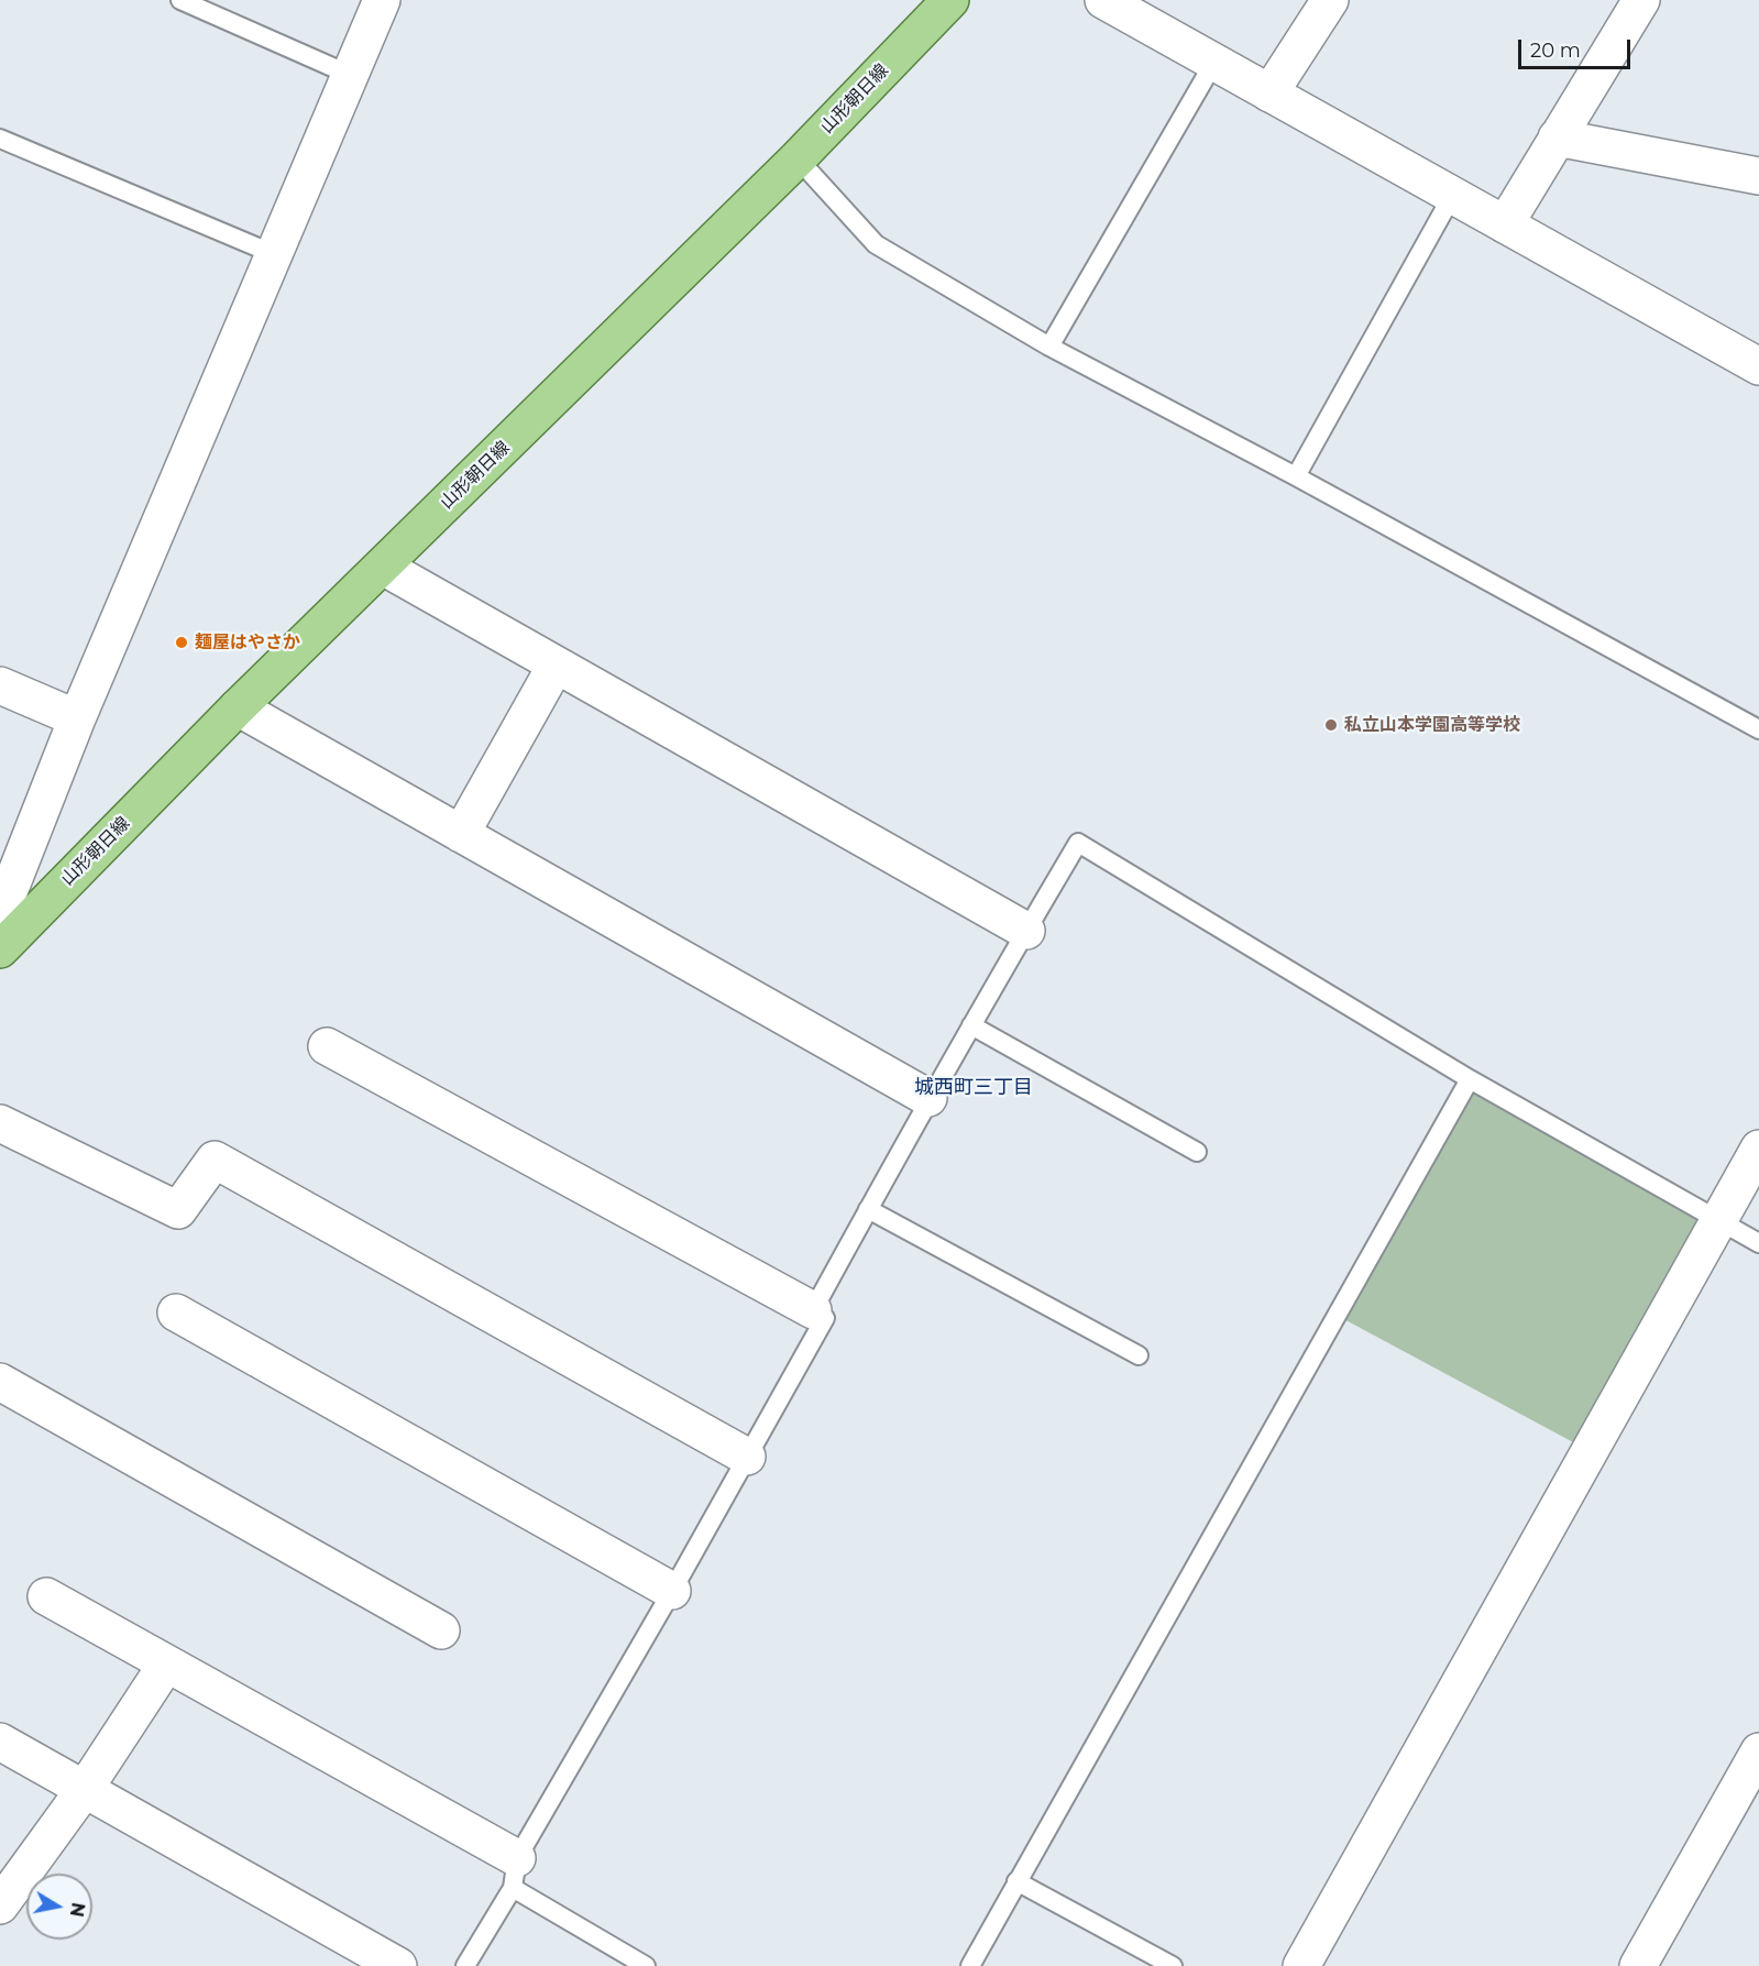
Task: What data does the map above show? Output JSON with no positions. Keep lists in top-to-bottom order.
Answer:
{
  "streets": {
    "main road": ["山形朝日線"]
  },
  "districts": ["城西町三丁目"],
  "places": ["麺屋はやさか", "私立山本学園高等学校"],
  "scale_bar": "20 m",
  "north": "right"
}
